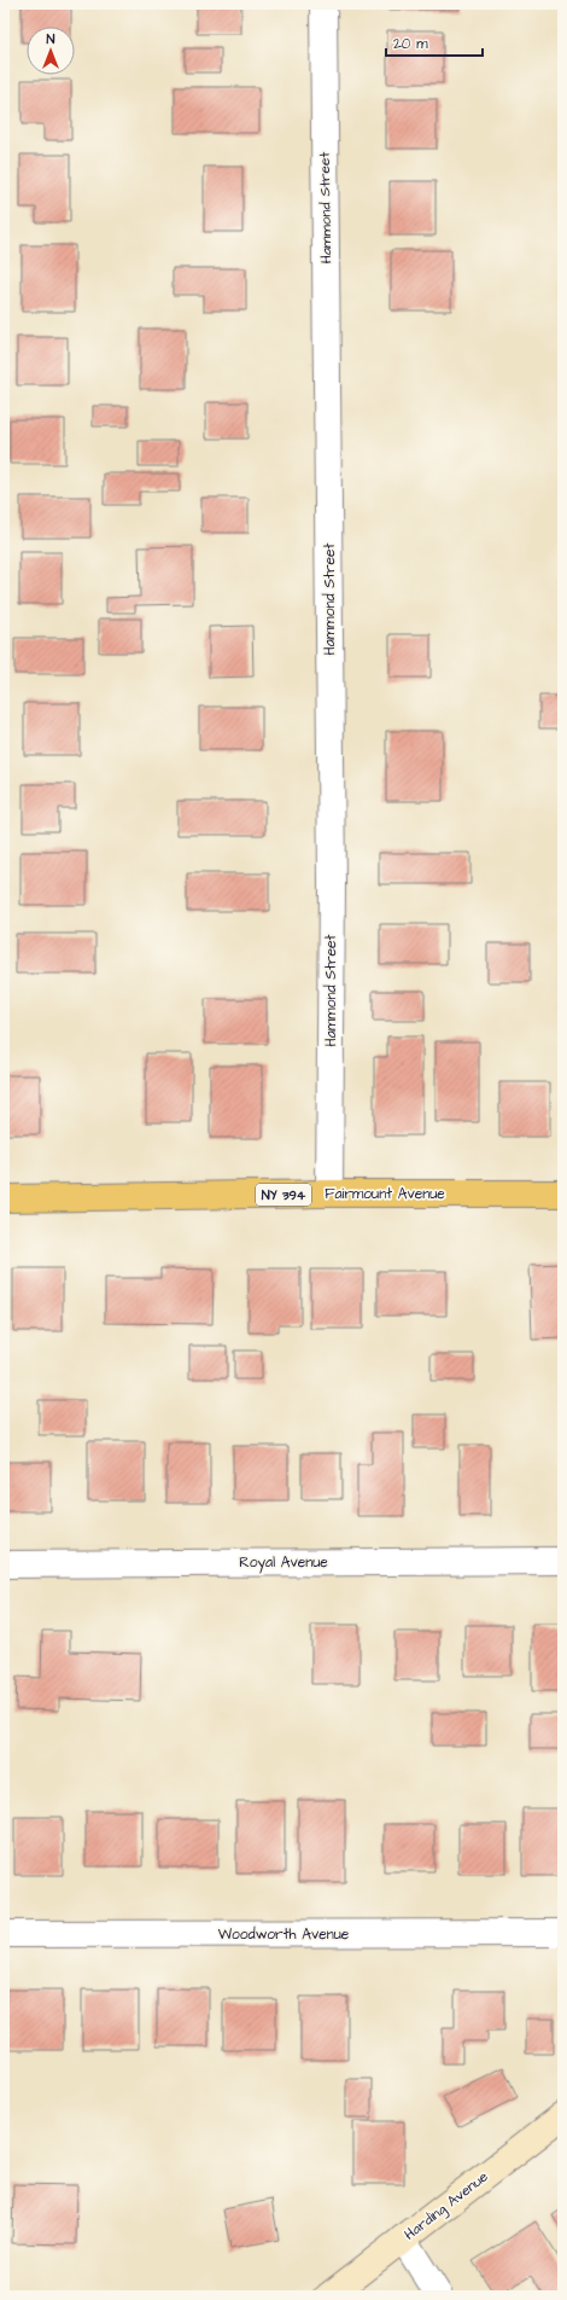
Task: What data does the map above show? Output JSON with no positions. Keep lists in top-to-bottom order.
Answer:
{
  "streets": {
    "main road": ["Fairmount Avenue", "NY 394"],
    "street": [
      "Hammond Street",
      "Royal Avenue",
      "Woodworth Avenue",
      "Harding Avenue"
    ]
  },
  "crossings": [
    ["Hammond Street", "Fairmount Avenue"]
  ],
  "scale_bar": "20 m",
  "north": "top"
}
